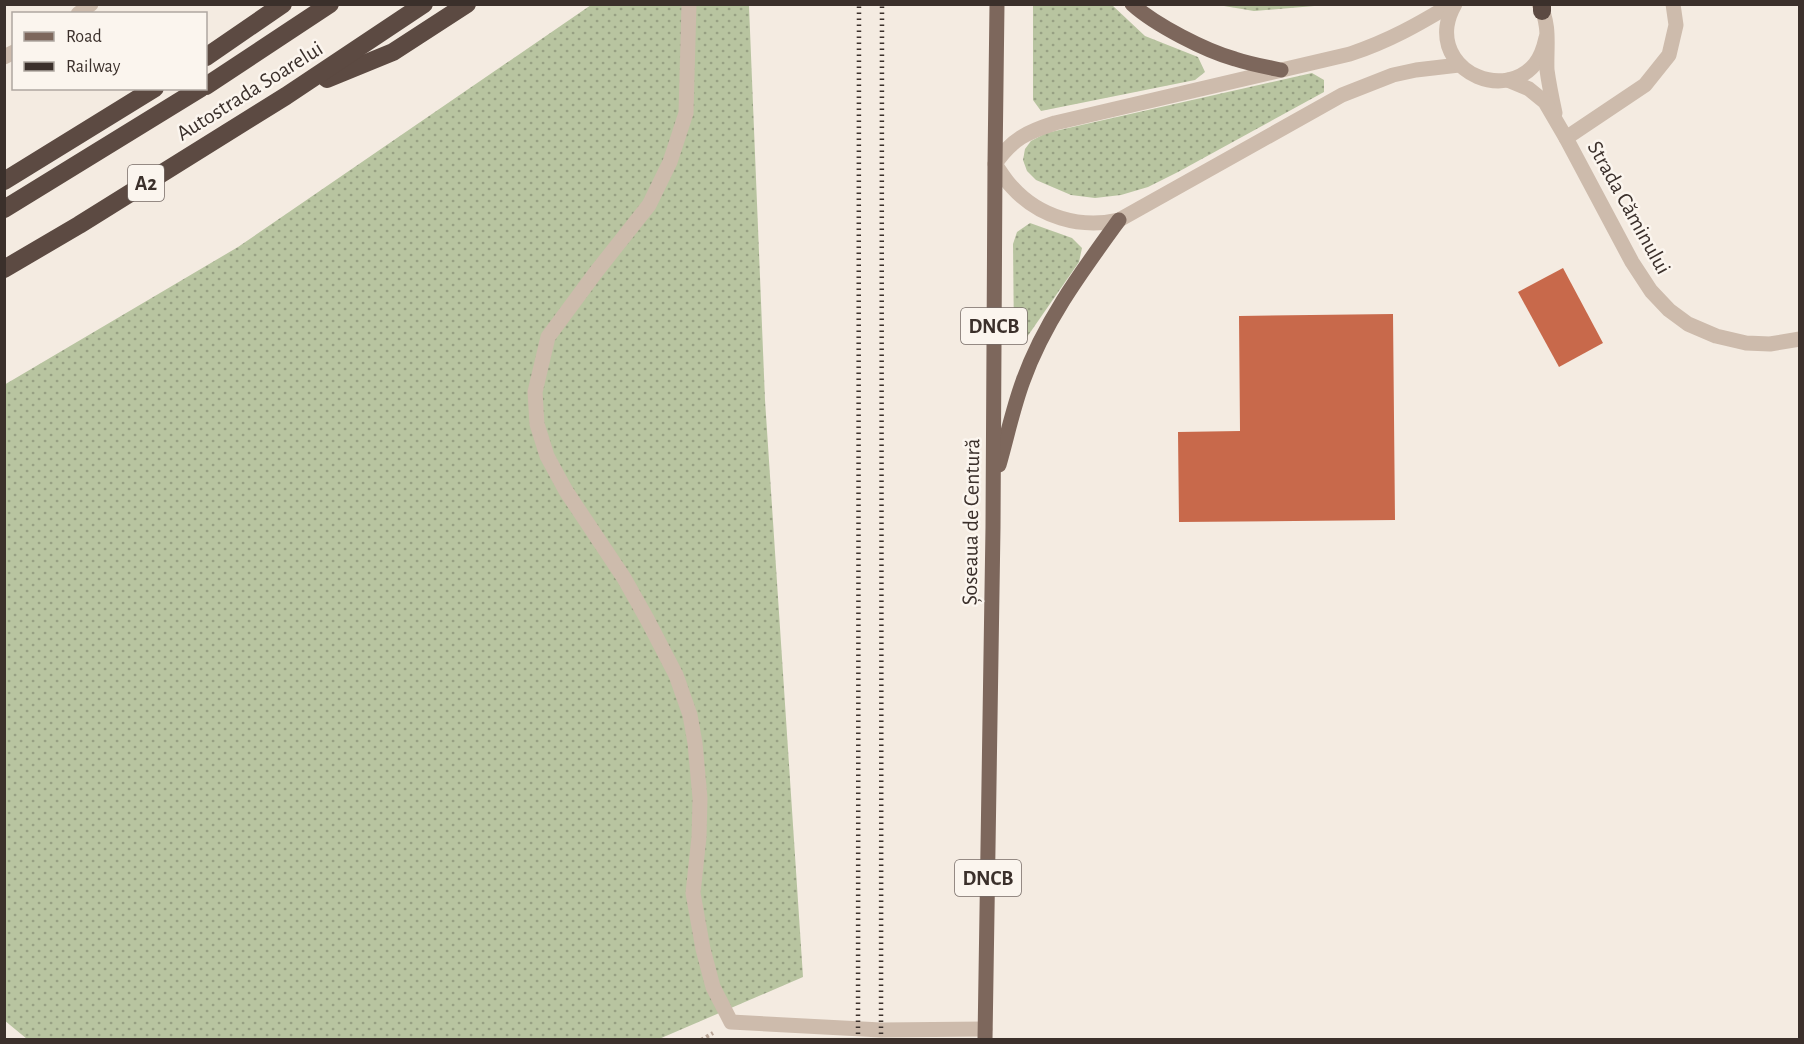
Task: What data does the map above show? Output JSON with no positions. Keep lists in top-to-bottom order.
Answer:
{
  "streets": {
    "highway": ["Autostrada Soarelui", "A2"],
    "main road": ["DNCB", "Șoseaua de Centură"],
    "street": ["Strada Căminului"]
  },
  "legend": ["Road", "Railway"]
}
